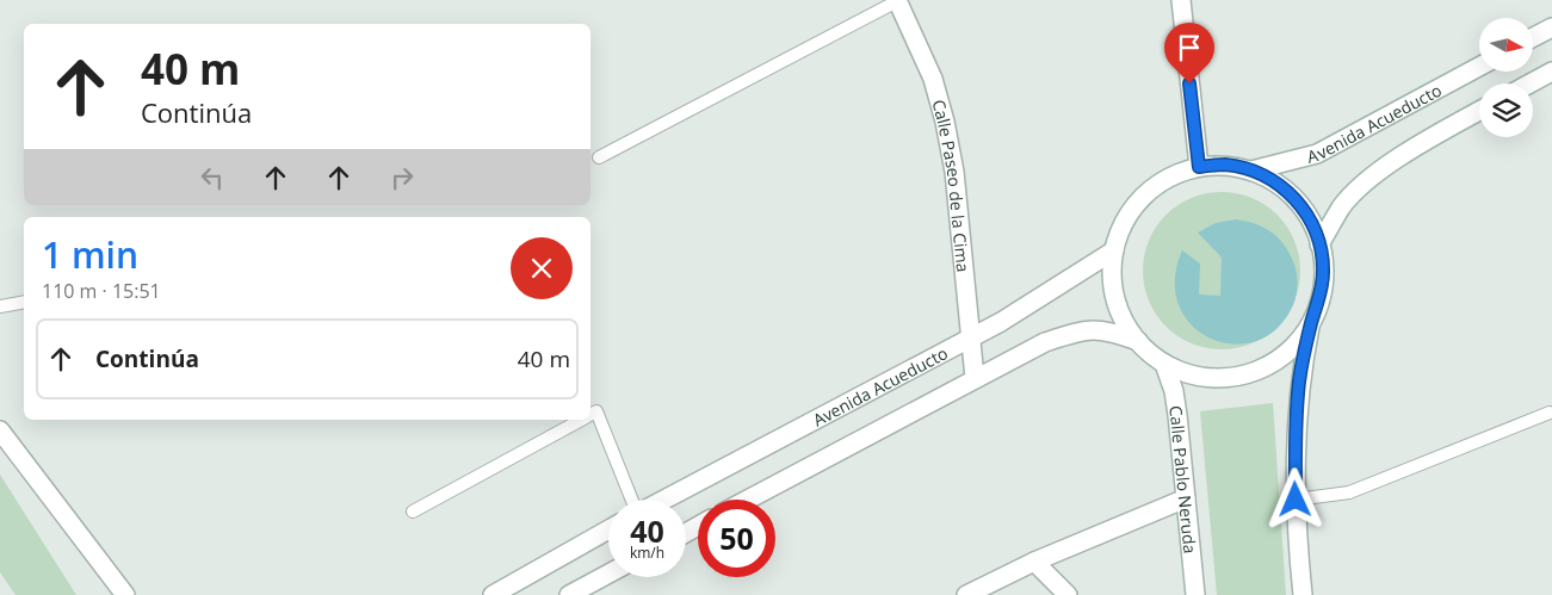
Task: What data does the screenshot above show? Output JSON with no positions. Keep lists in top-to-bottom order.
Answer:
{
  "streets": {
    "street": ["Avenida Acueducto", "Calle Paseo de la Cima", "Calle Pablo Neruda"]
  },
  "crossings": [
    ["Avenida Acueducto", "Calle Paseo de la Cima"],
    ["Avenida Acueducto", "Calle Pablo Neruda"]
  ],
  "north": "right",
  "page": {
    "turn": ["40 m", "Continúa"],
    "heading": ["1 min", "110 m · 15:51"],
    "list": [
      {
        "name": "Continúa",
        "value": "40 m"
      }
    ],
    "speed": "40 km/h",
    "limit": "50"
  }
}
